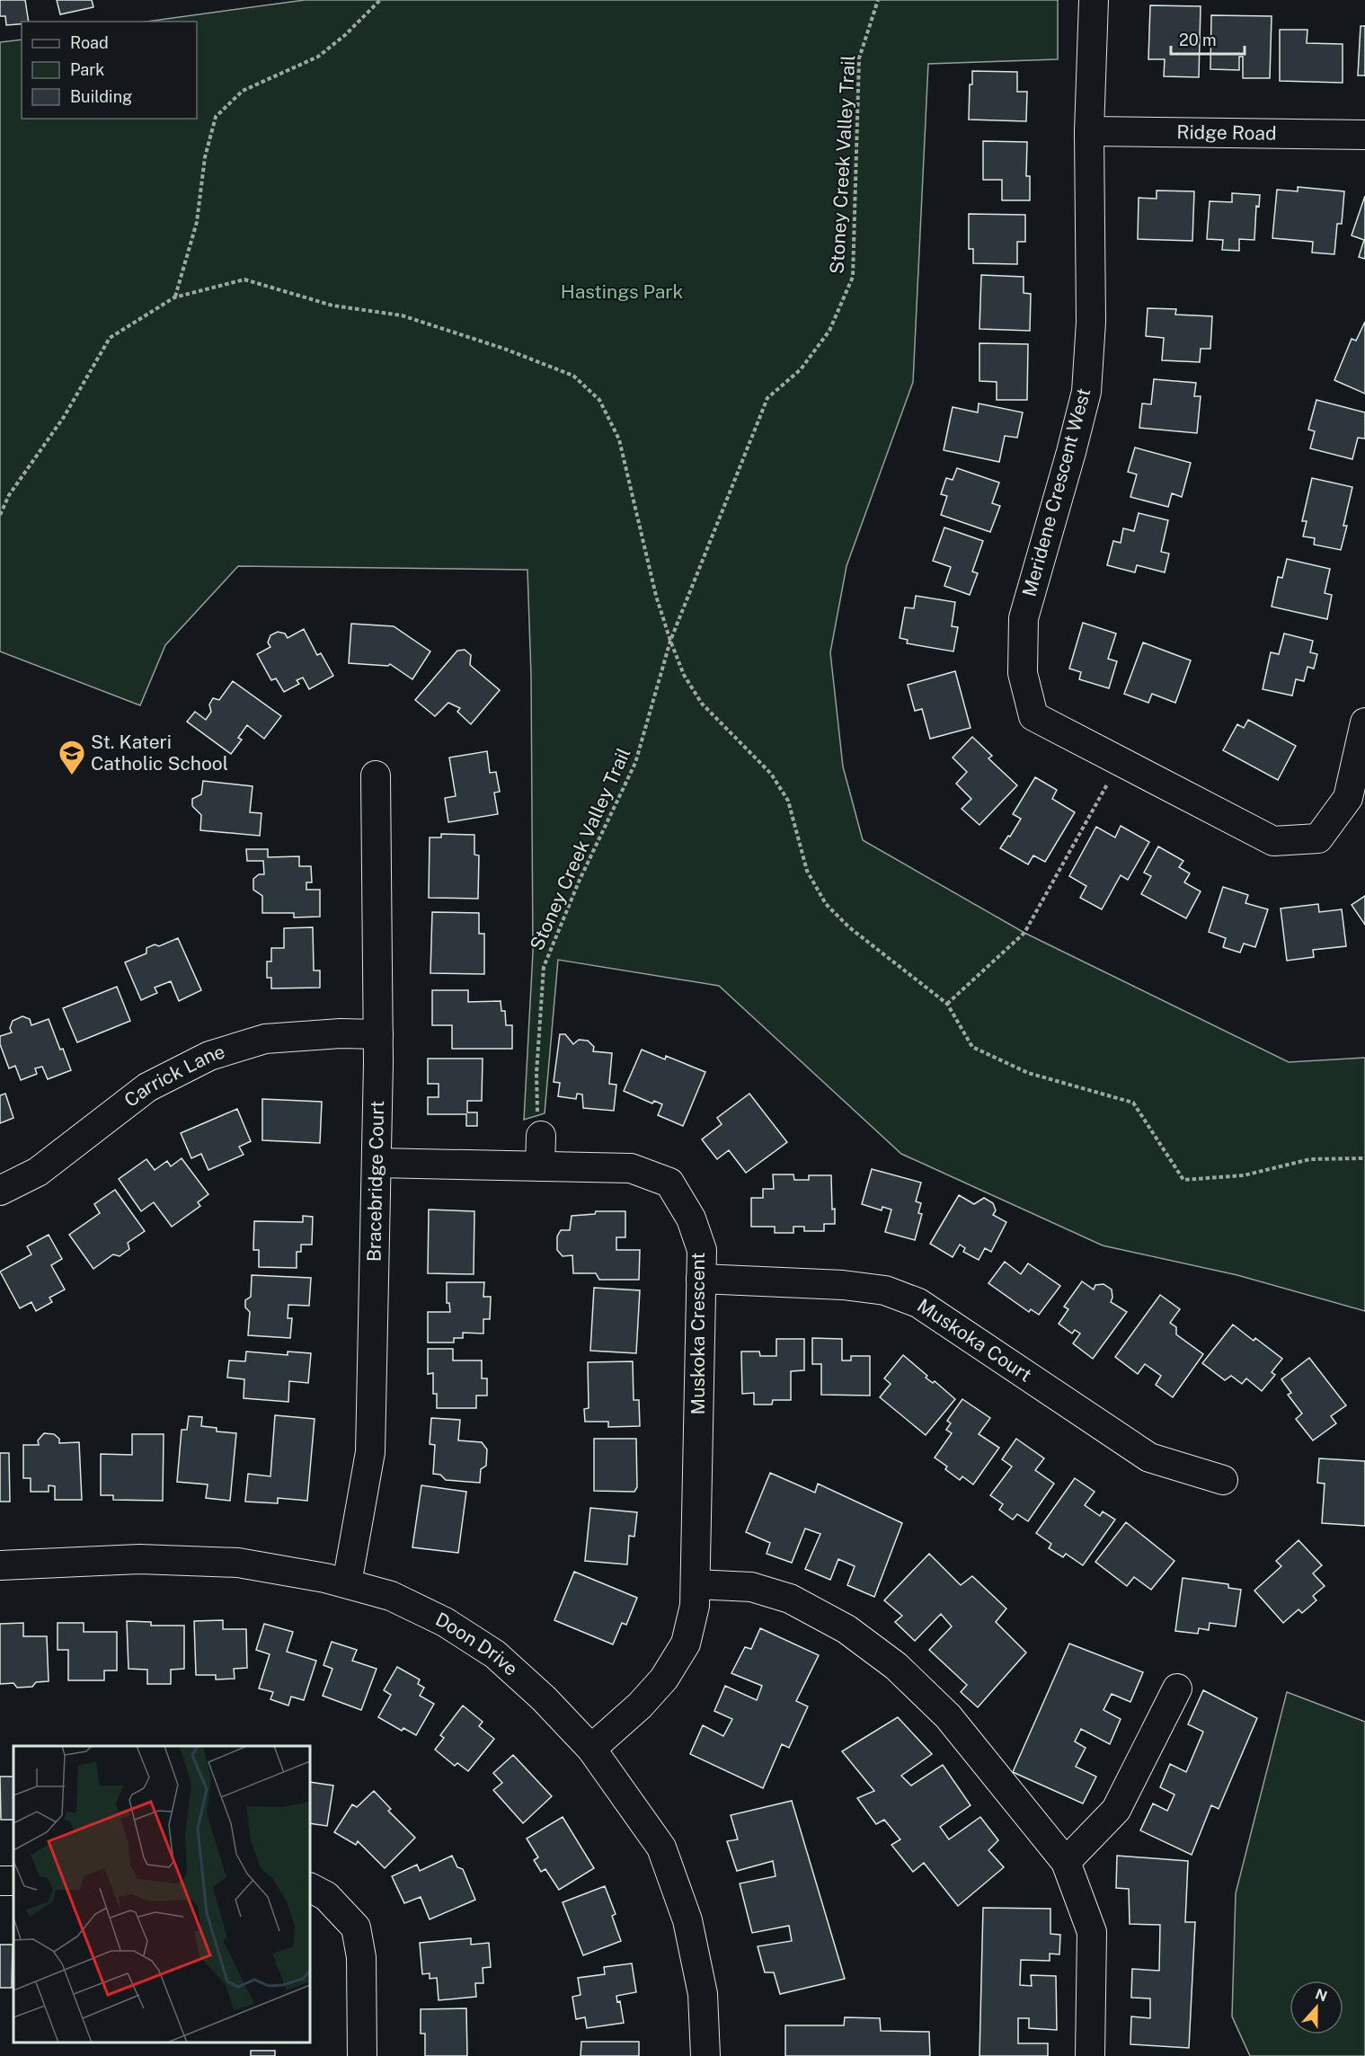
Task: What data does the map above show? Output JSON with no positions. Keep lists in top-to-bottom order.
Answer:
{
  "streets": {
    "street": [
      "Ridge Road",
      "Meridene Crescent West",
      "Carrick Lane",
      "Bracebridge Court",
      "Muskoka Crescent",
      "Muskoka Court",
      "Doon Drive"
    ],
    "path": ["Stoney Creek Valley Trail"]
  },
  "crossings": [
    ["Ridge Road", "Meridene Crescent West"],
    ["Carrick Lane", "Bracebridge Court"],
    ["Bracebridge Court", "Muskoka Crescent"],
    ["Bracebridge Court", "Doon Drive"],
    ["Muskoka Crescent", "Muskoka Court"],
    ["Muskoka Crescent", "Doon Drive"]
  ],
  "parks": ["Hastings Park"],
  "places": {
    "school or university": ["St. Kateri Catholic School"]
  },
  "legend": ["Road", "Park", "Building"],
  "scale_bar": "20 m",
  "north": "top"
}
